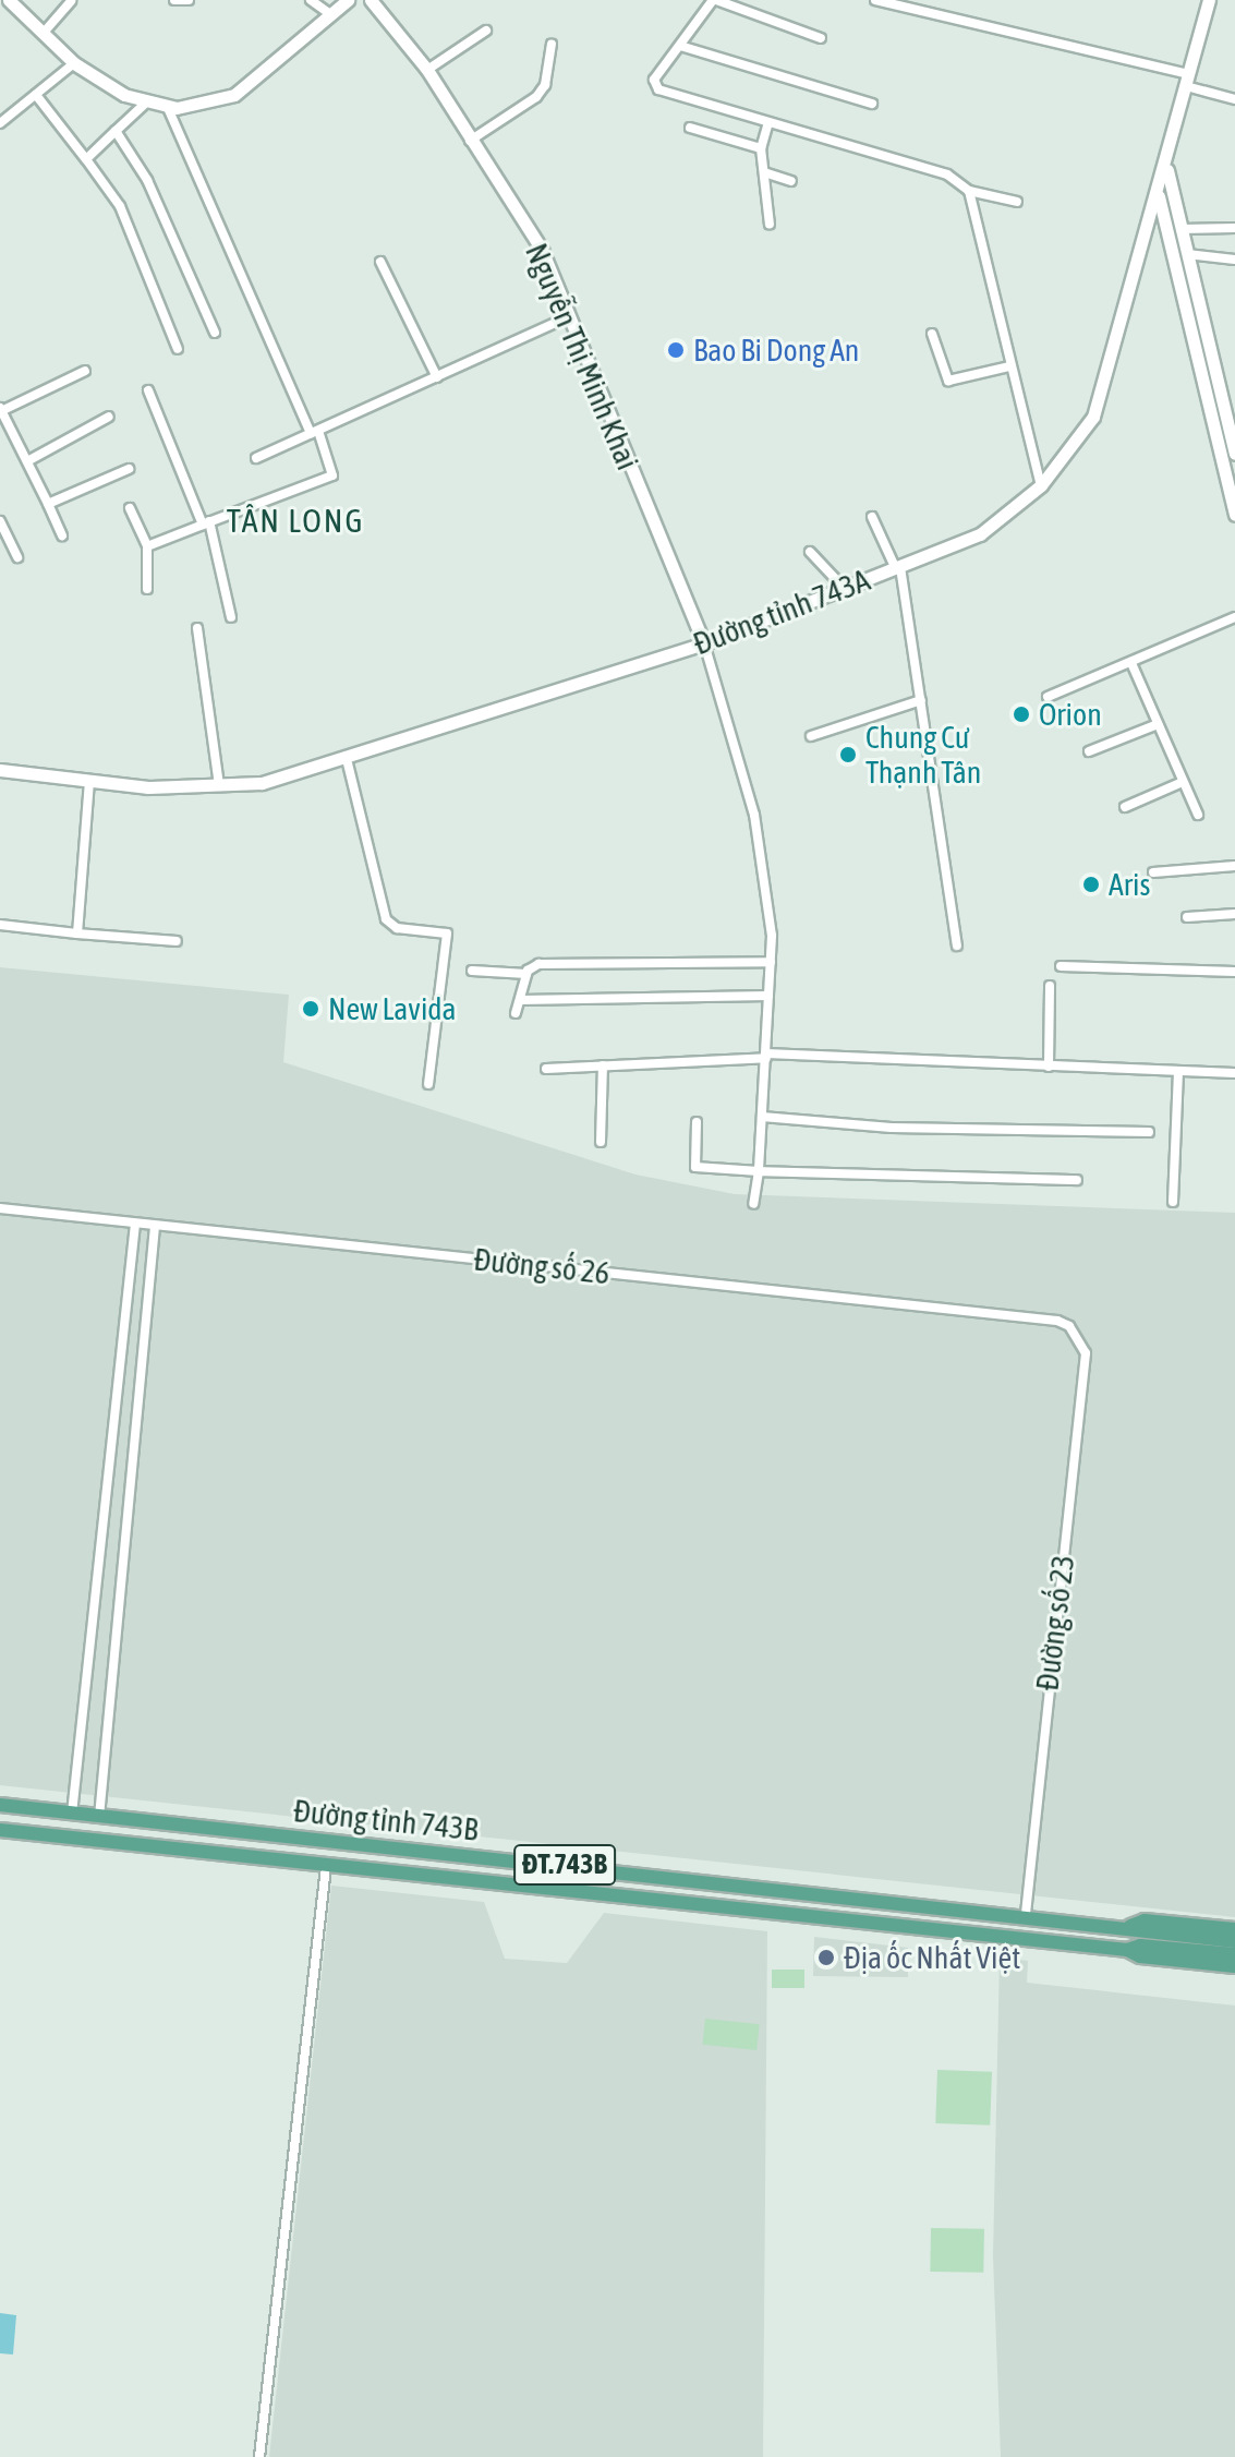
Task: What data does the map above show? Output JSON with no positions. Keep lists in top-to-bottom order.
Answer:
{
  "streets": {
    "main road": [
      "Nguyễn Thị Minh Khai",
      "Đường tỉnh 743A",
      "Đường tỉnh 743B",
      "ĐT.743B"
    ],
    "street": ["Đường số 26", "Đường số 23"]
  },
  "crossings": [
    ["Nguyễn Thị Minh Khai", "Đường tỉnh 743A"],
    ["Đường số 26", "Đường số 23"],
    ["Đường số 23", "Đường tỉnh 743B"],
    ["Đường tỉnh 743B", "ĐT.743B"]
  ],
  "districts": ["TÂN LONG"],
  "places": [
    "Bao Bi Dong An",
    "Orion",
    "Chung Cư Thạnh Tân",
    "Aris",
    "New Lavida",
    "Địa ốc Nhất Việt"
  ]
}
